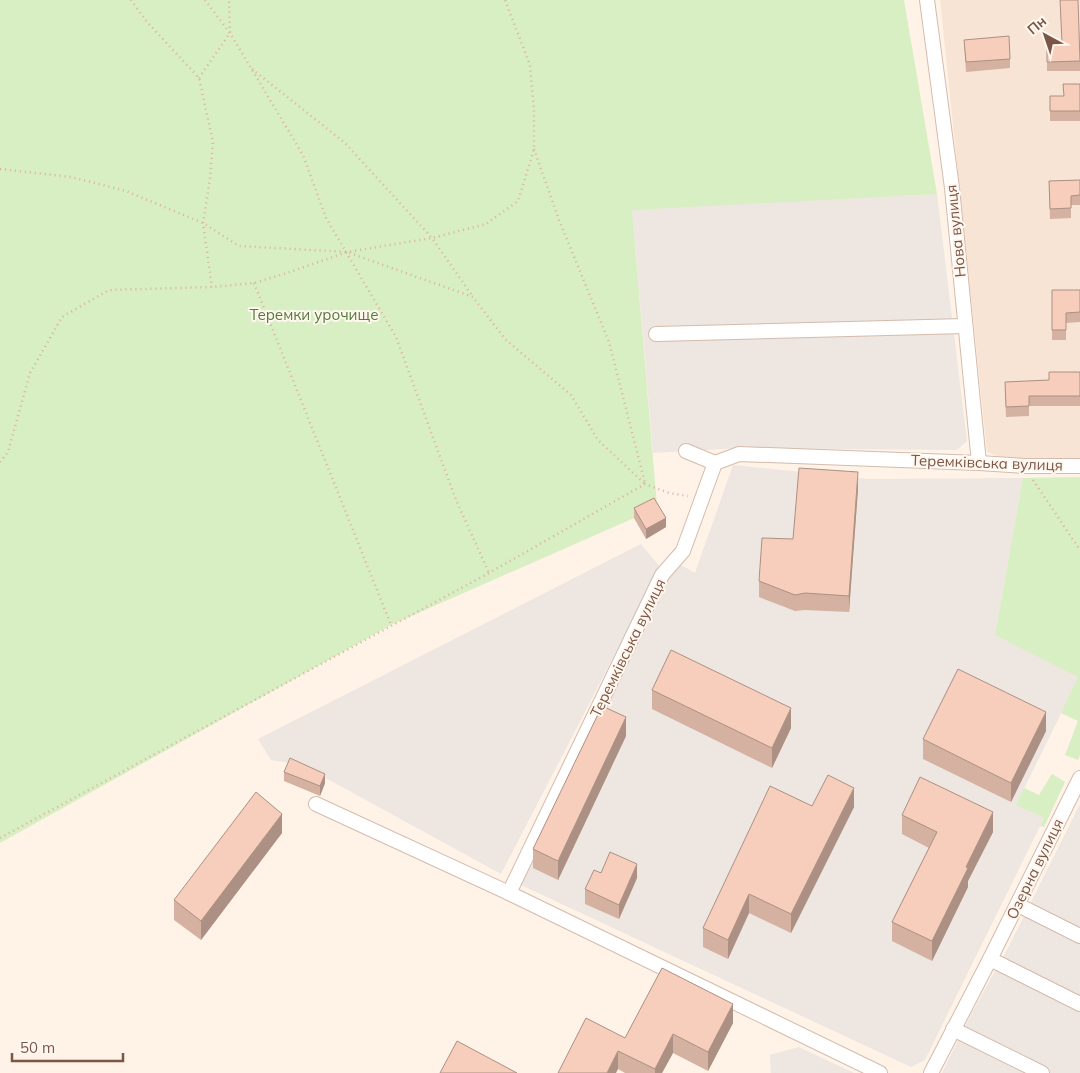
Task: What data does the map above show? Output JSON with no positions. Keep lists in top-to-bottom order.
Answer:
{
  "streets": {
    "street": ["Нова вулиця", "Теремківська вулиця", "Озерна вулиця"]
  },
  "crossings": [
    ["Нова вулиця", "Теремківська вулиця"]
  ],
  "parks": ["Теремки урочище"],
  "scale_bar": "50 m",
  "north": "top left"
}
